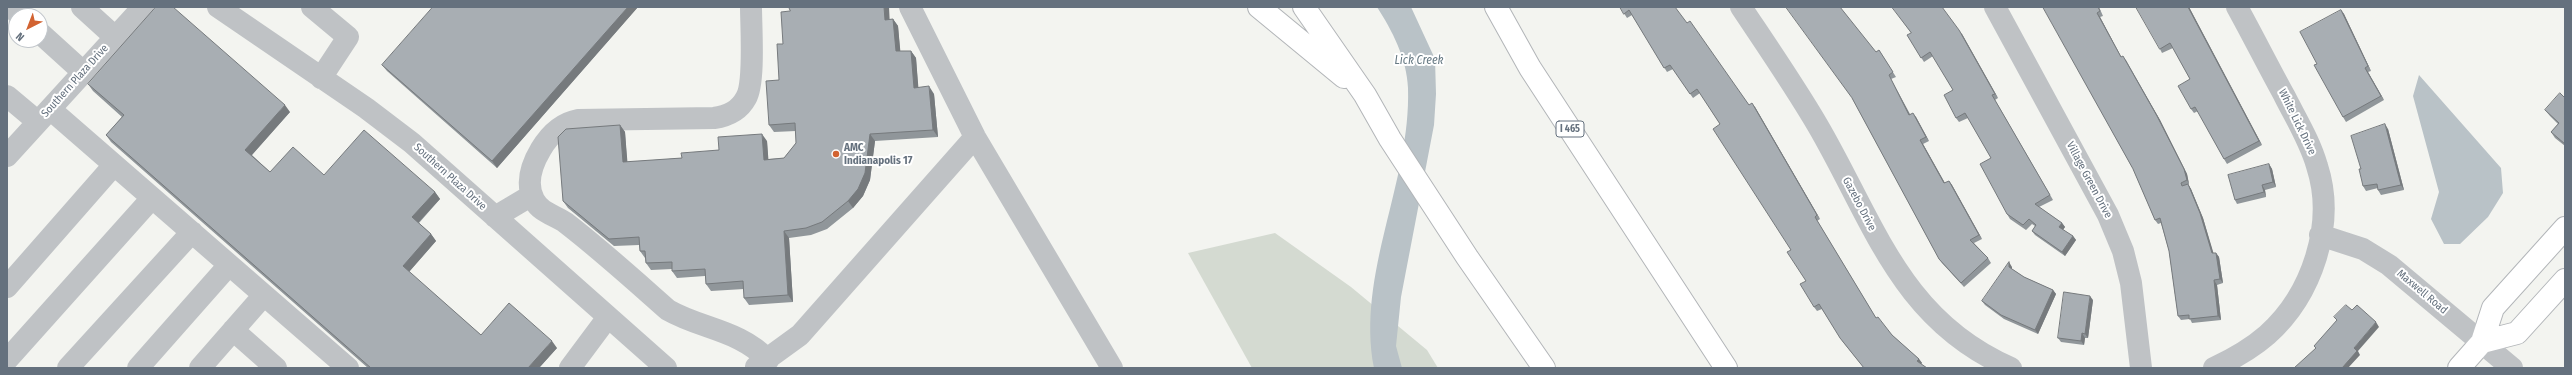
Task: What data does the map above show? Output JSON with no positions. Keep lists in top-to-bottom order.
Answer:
{
  "streets": {
    "main road": ["I 465"],
    "street": [
      "Southern Plaza Drive",
      "White Lick Drive",
      "Village Green Drive",
      "Gazebo Drive",
      "Maxwell Road"
    ]
  },
  "crossings": [
    ["White Lick Drive", "Maxwell Road"]
  ],
  "water": ["Lick Creek"],
  "places": ["AMC Indianapolis 17"],
  "north": "bottom left"
}
